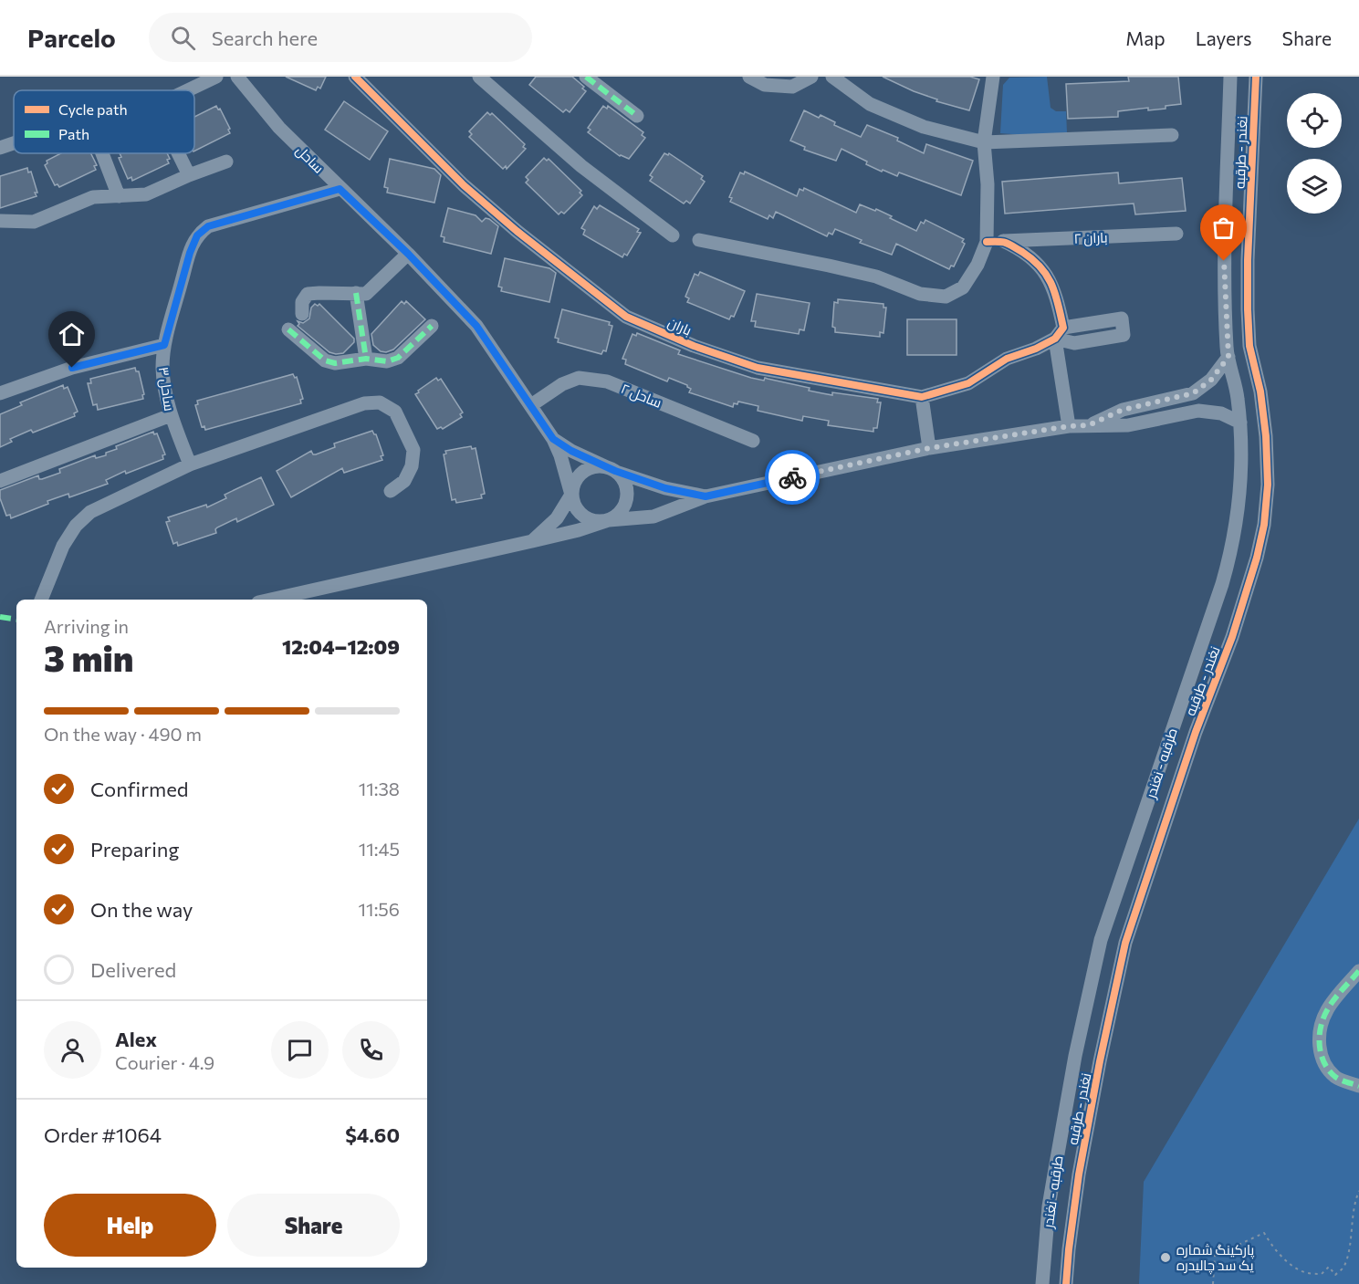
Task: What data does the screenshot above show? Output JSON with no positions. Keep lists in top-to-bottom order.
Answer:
{
  "streets": {
    "street": [
      "نغندر - طرقبه",
      "ساحل",
      "باران ۲",
      "باران",
      "ساحل ۳",
      "ساحل ۲",
      "طرقبه - نغندر"
    ]
  },
  "crossings": [
    ["ساحل", "ساحل ۳"],
    ["ساحل", "ساحل ۲"]
  ],
  "places": ["پارکینگ شماره یک سد چالیدره"],
  "legend": ["Cycle path", "Path"],
  "page": {
    "header": "Parcelo",
    "search": "Search here",
    "nav": ["Map", "Layers", "Share"],
    "heading": ["3 min", "Arriving in", "12:04–12:09"],
    "panel": [
      "Alex",
      "Courier · 4.9",
      "Order #1064",
      "$4.60"
    ],
    "bar": "On the way · 490 m",
    "list": [
      ["Confirmed", "11:38"],
      ["Preparing", "11:45"],
      ["On the way", "11:56"],
      "Delivered"
    ],
    "buttons": ["Help", "Share"]
  }
}
